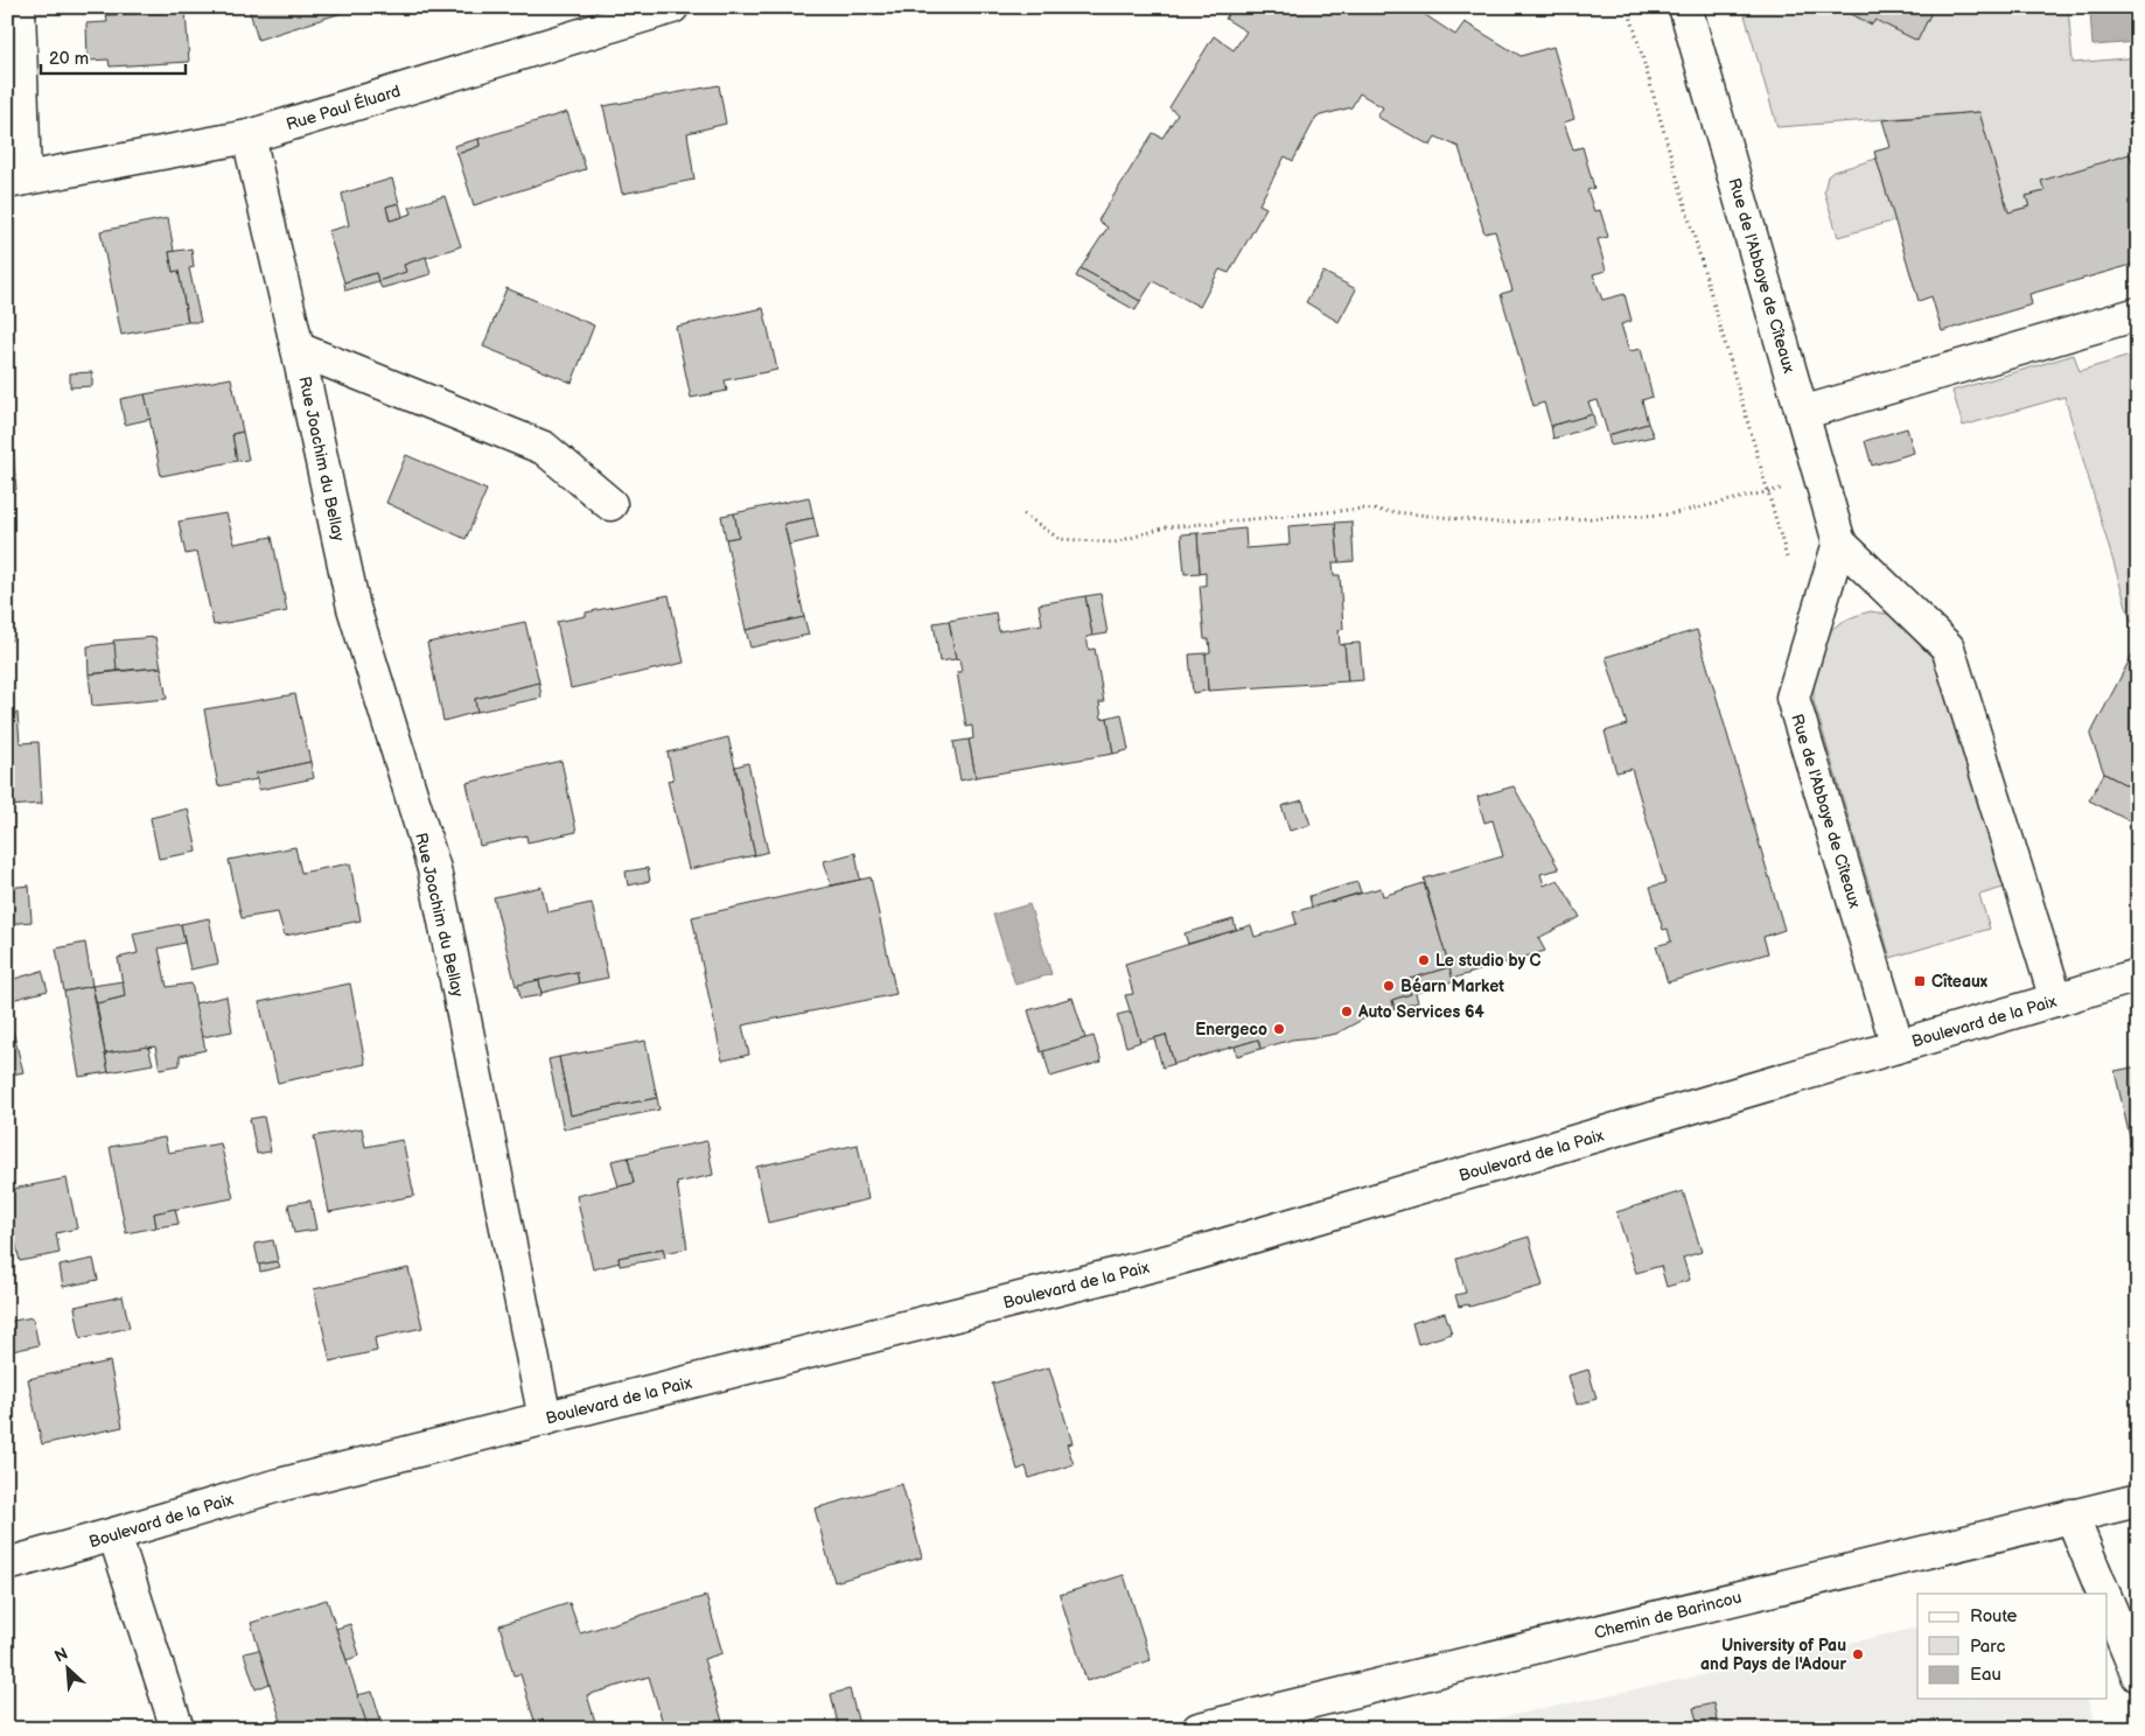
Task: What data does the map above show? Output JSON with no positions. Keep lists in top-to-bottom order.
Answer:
{
  "streets": {
    "street": [
      "Rue Paul Éluard",
      "Rue de l'Abbaye de Cîteaux",
      "Rue Joachim du Bellay",
      "Boulevard de la Paix",
      "Chemin de Barincou"
    ]
  },
  "crossings": [
    ["Rue Paul Éluard", "Rue Joachim du Bellay"],
    ["Rue de l'Abbaye de Cîteaux", "Boulevard de la Paix"],
    ["Rue Joachim du Bellay", "Boulevard de la Paix"]
  ],
  "places": {
    "other": [
      "Le studio by C",
      "Béarn Market",
      "Auto Services 64",
      "Energeco",
      "University of Pau and Pays de l'Adour"
    ],
    "transit": ["Cîteaux"]
  },
  "legend": ["Route", "Parc", "Eau"],
  "scale_bar": "20 m",
  "north": "top left"
}
